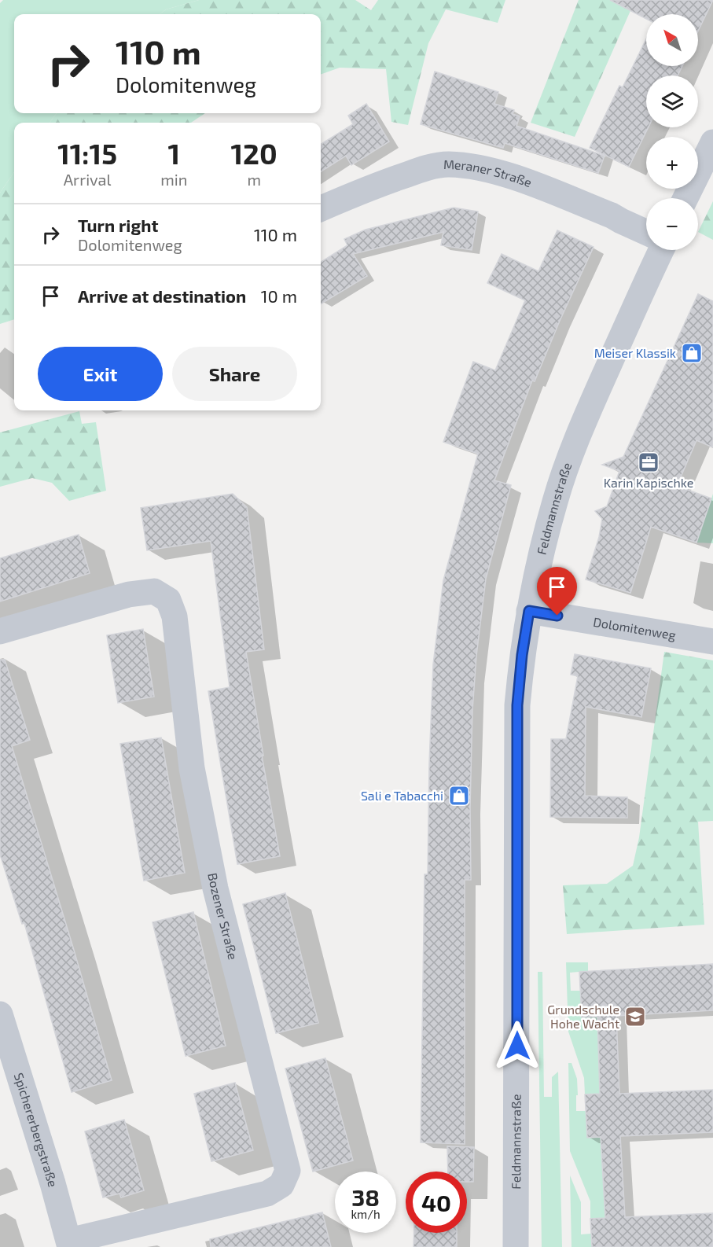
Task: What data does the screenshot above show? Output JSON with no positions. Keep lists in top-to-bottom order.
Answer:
{
  "streets": {
    "street": [
      "Meraner Straße",
      "Feldmannstraße",
      "Dolomitenweg",
      "Bozener Straße",
      "Spichererbergstraße"
    ]
  },
  "crossings": [
    ["Feldmannstraße", "Dolomitenweg"],
    ["Bozener Straße", "Spichererbergstraße"]
  ],
  "places": {
    "shop": ["Meiser Klassik", "Sali e Tabacchi"],
    "office": ["Karin Kapischke"],
    "school or university": ["Grundschule Hohe Wacht"]
  },
  "north": "top left",
  "page": {
    "map_buttons": ["+", "−"],
    "turn": ["110 m", "Dolomitenweg"],
    "eta": [
      "11:15",
      "Arrival",
      "1",
      "min",
      "120",
      "m"
    ],
    "list": [
      {
        "name": "Turn right",
        "note": "Dolomitenweg",
        "value": "110 m"
      },
      {
        "name": "Arrive at destination",
        "value": "10 m"
      }
    ],
    "buttons": ["Exit", "Share"],
    "speed": "38 km/h",
    "limit": "40"
  }
}
